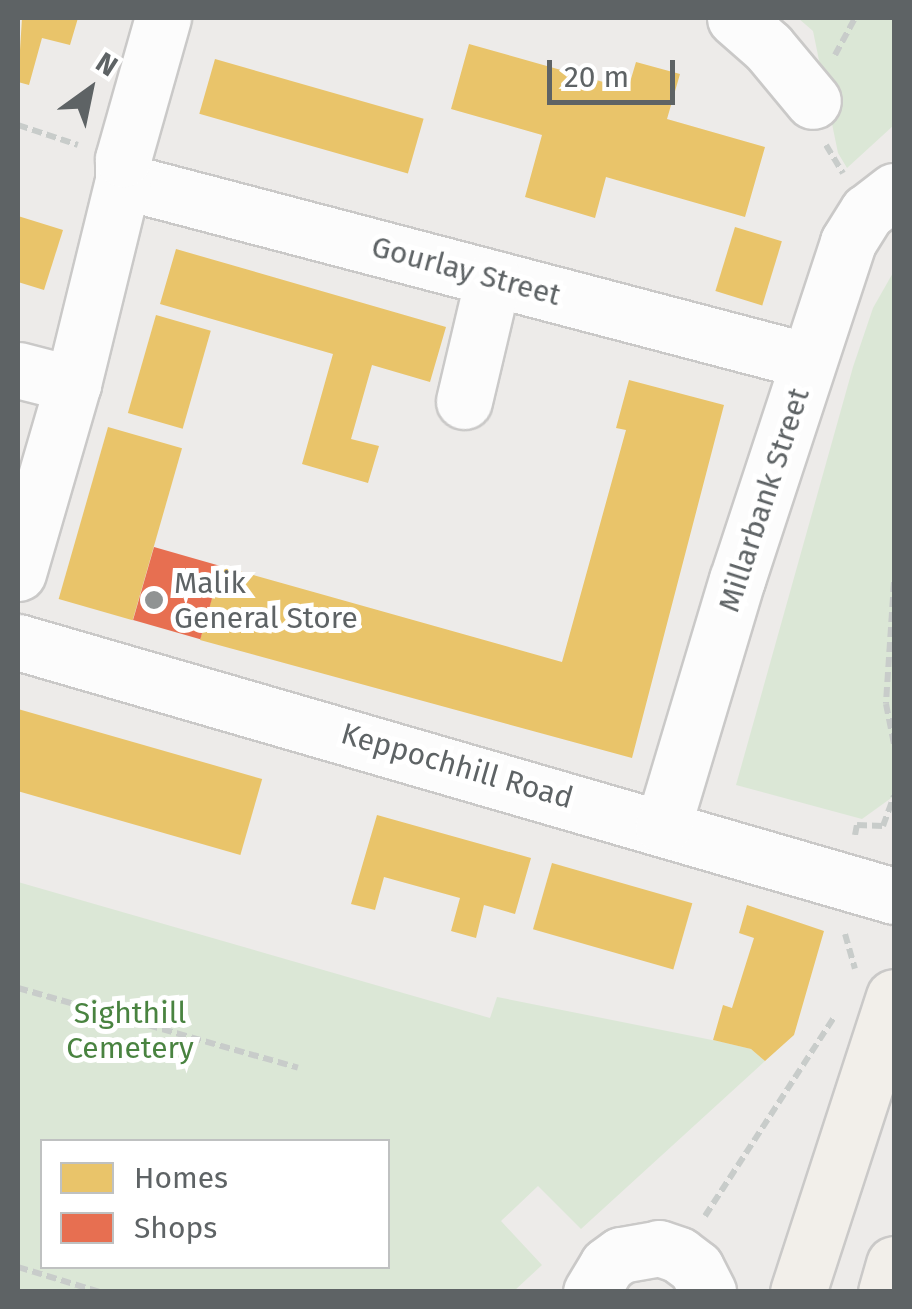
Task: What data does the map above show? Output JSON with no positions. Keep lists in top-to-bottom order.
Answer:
{
  "streets": {
    "street": ["Gourlay Street", "Millarbank Street", "Keppochhill Road"]
  },
  "crossings": [
    ["Gourlay Street", "Millarbank Street"],
    ["Millarbank Street", "Keppochhill Road"]
  ],
  "parks": ["Sighthill Cemetery"],
  "places": ["Malik General Store"],
  "legend": ["Homes", "Shops"],
  "scale_bar": "20 m",
  "north": "top right"
}
